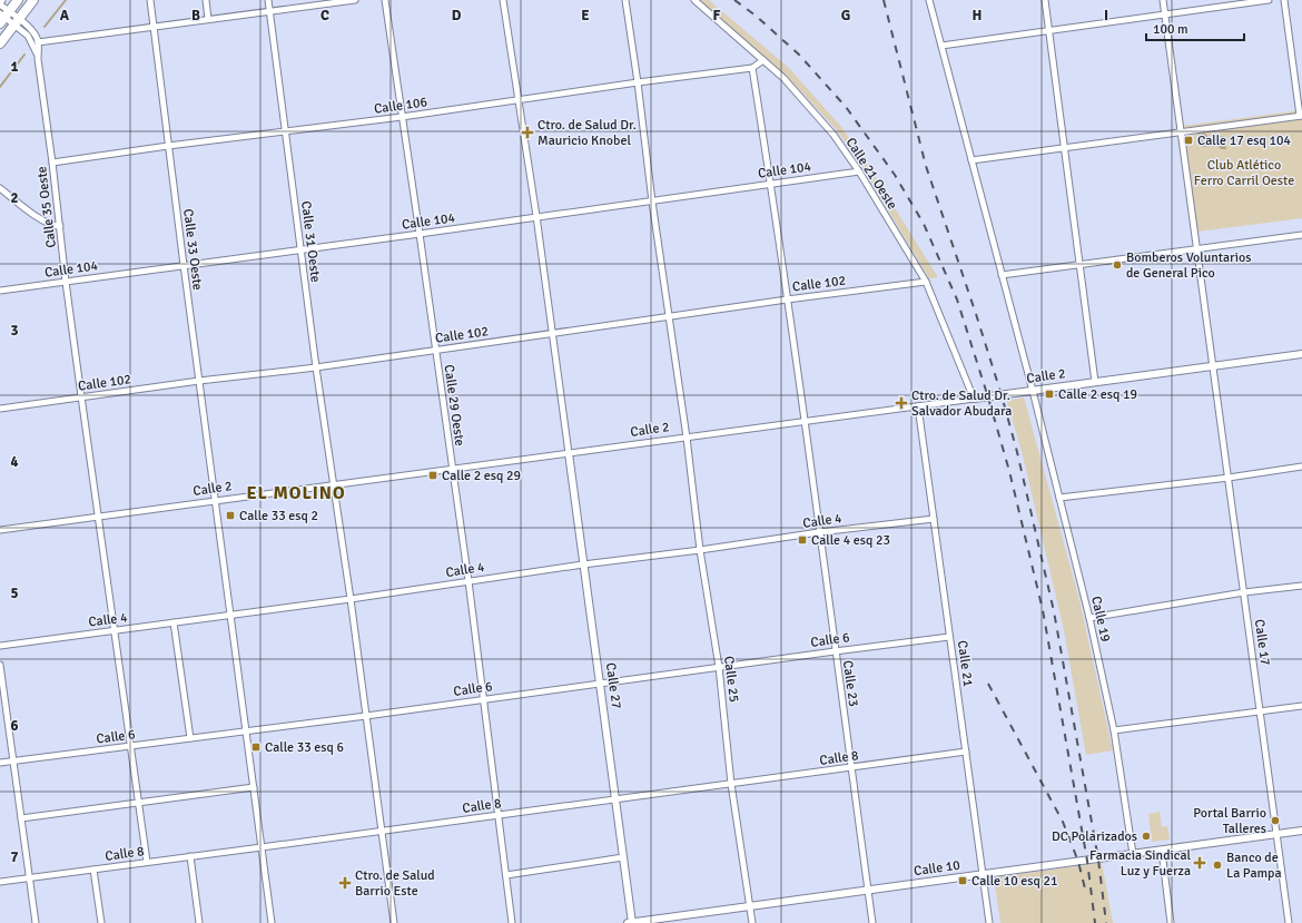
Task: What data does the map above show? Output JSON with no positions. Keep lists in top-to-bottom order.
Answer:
{
  "streets": {
    "street": [
      "Calle 106",
      "Calle 104",
      "Calle 21 Oeste",
      "Calle 35 Oeste",
      "Calle 31 Oeste",
      "Calle 33 Oeste",
      "Calle 102",
      "Calle 2",
      "Calle 29 Oeste",
      "Calle 4",
      "Calle 19",
      "Calle 6",
      "Calle 17",
      "Calle 21",
      "Calle 25",
      "Calle 23",
      "Calle 27",
      "Calle 8",
      "Calle 10"
    ]
  },
  "crossings": [
    ["Calle 106", "Calle 35 Oeste"],
    ["Calle 106", "Calle 31 Oeste"],
    ["Calle 106", "Calle 33 Oeste"],
    ["Calle 106", "Calle 29 Oeste"],
    ["Calle 106", "Calle 25"],
    ["Calle 106", "Calle 23"],
    ["Calle 104", "Calle 21 Oeste"],
    ["Calle 104", "Calle 35 Oeste"],
    ["Calle 104", "Calle 31 Oeste"],
    ["Calle 104", "Calle 33 Oeste"],
    ["Calle 104", "Calle 29 Oeste"],
    ["Calle 104", "Calle 25"],
    ["Calle 104", "Calle 23"],
    ["Calle 21 Oeste", "Calle 102"],
    ["Calle 21 Oeste", "Calle 2"],
    ["Calle 35 Oeste", "Calle 102"],
    ["Calle 35 Oeste", "Calle 2"],
    ["Calle 35 Oeste", "Calle 4"],
    ["Calle 35 Oeste", "Calle 6"],
    ["Calle 35 Oeste", "Calle 8"],
    ["Calle 31 Oeste", "Calle 102"],
    ["Calle 31 Oeste", "Calle 2"],
    ["Calle 31 Oeste", "Calle 4"],
    ["Calle 31 Oeste", "Calle 6"],
    ["Calle 31 Oeste", "Calle 8"],
    ["Calle 33 Oeste", "Calle 102"],
    ["Calle 33 Oeste", "Calle 2"],
    ["Calle 33 Oeste", "Calle 4"],
    ["Calle 33 Oeste", "Calle 6"],
    ["Calle 33 Oeste", "Calle 8"],
    ["Calle 102", "Calle 29 Oeste"],
    ["Calle 102", "Calle 25"],
    ["Calle 102", "Calle 23"],
    ["Calle 2", "Calle 29 Oeste"],
    ["Calle 2", "Calle 19"],
    ["Calle 2", "Calle 17"],
    ["Calle 2", "Calle 21"],
    ["Calle 2", "Calle 25"],
    ["Calle 2", "Calle 23"],
    ["Calle 2", "Calle 27"],
    ["Calle 29 Oeste", "Calle 4"],
    ["Calle 29 Oeste", "Calle 6"],
    ["Calle 29 Oeste", "Calle 8"],
    ["Calle 4", "Calle 21"],
    ["Calle 4", "Calle 25"],
    ["Calle 4", "Calle 23"],
    ["Calle 4", "Calle 27"],
    ["Calle 19", "Calle 10"],
    ["Calle 6", "Calle 21"],
    ["Calle 6", "Calle 25"],
    ["Calle 6", "Calle 23"],
    ["Calle 6", "Calle 27"],
    ["Calle 17", "Calle 10"],
    ["Calle 21", "Calle 8"],
    ["Calle 21", "Calle 10"],
    ["Calle 25", "Calle 8"],
    ["Calle 25", "Calle 10"],
    ["Calle 23", "Calle 8"],
    ["Calle 23", "Calle 10"],
    ["Calle 27", "Calle 8"],
    ["Calle 27", "Calle 10"]
  ],
  "districts": ["EL MOLINO"],
  "parks": ["Club Atlético Ferro Carril Oeste"],
  "places": {
    "health": [
      "Ctro. de Salud Dr. Mauricio Knobel",
      "Ctro. de Salud Dr. Salvador Abudara",
      "Farmacia Sindical Luz y Fuerza",
      "Ctro. de Salud Barrio Este"
    ],
    "transit": [
      "Calle 17 esq 104",
      "Calle 2 esq 19",
      "Calle 2 esq 29",
      "Calle 33 esq 2",
      "Calle 4 esq 23",
      "Calle 33 esq 6",
      "Calle 10 esq 21"
    ],
    "other": [
      "Bomberos Voluntarios de General Pico",
      "Portal Barrio Talleres",
      "DC Polarizados",
      "Banco de La Pampa"
    ]
  },
  "scale_bar": "100 m",
  "grid": {
    "columns": [
      "A",
      "B",
      "C",
      "D",
      "E",
      "F",
      "G",
      "H",
      "I"
    ],
    "rows": [
      "1",
      "2",
      "3",
      "4",
      "5",
      "6",
      "7"
    ]
  }
}
